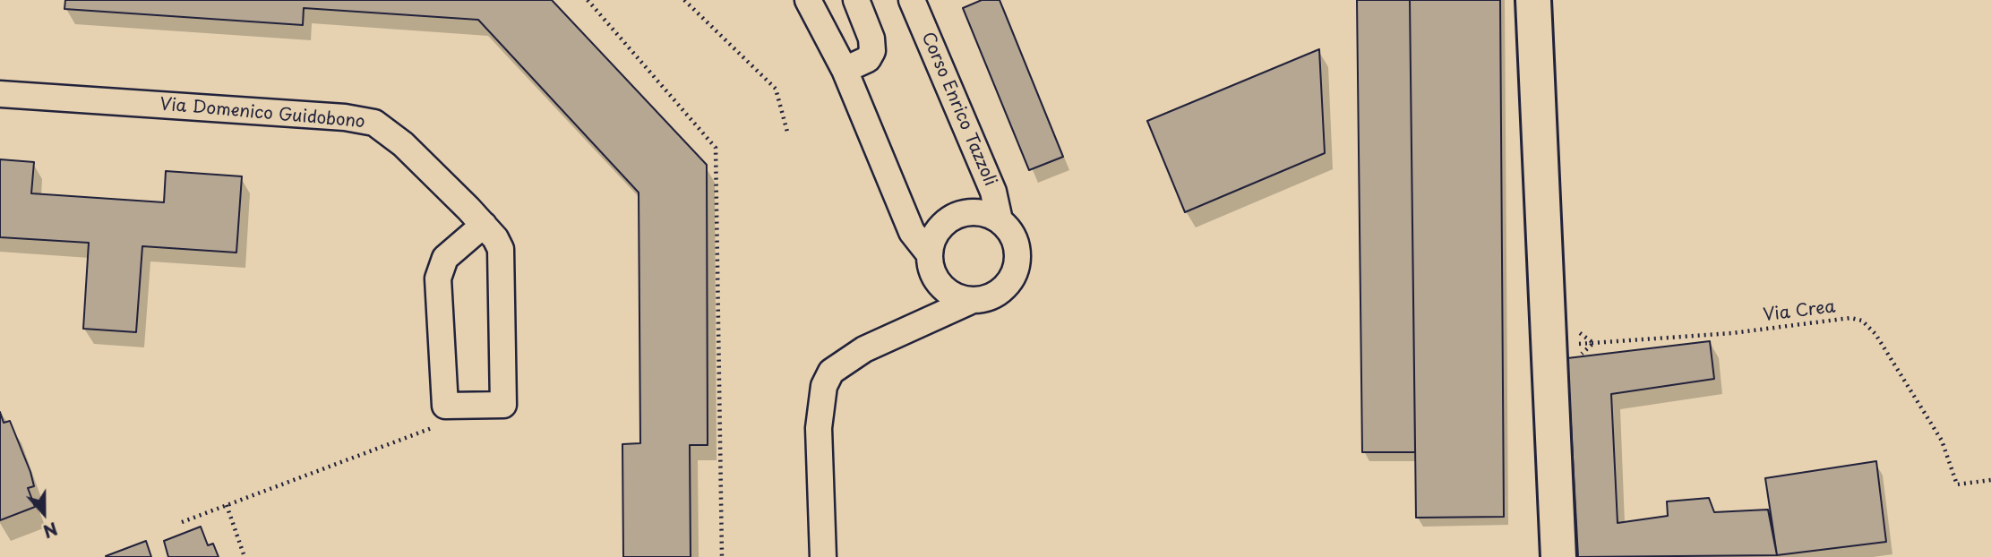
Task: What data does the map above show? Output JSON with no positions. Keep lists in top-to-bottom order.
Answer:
{
  "streets": {
    "street": ["Corso Enrico Tazzoli", "Via Domenico Guidobono"],
    "path": ["Via Crea"]
  },
  "north": "bottom"
}
